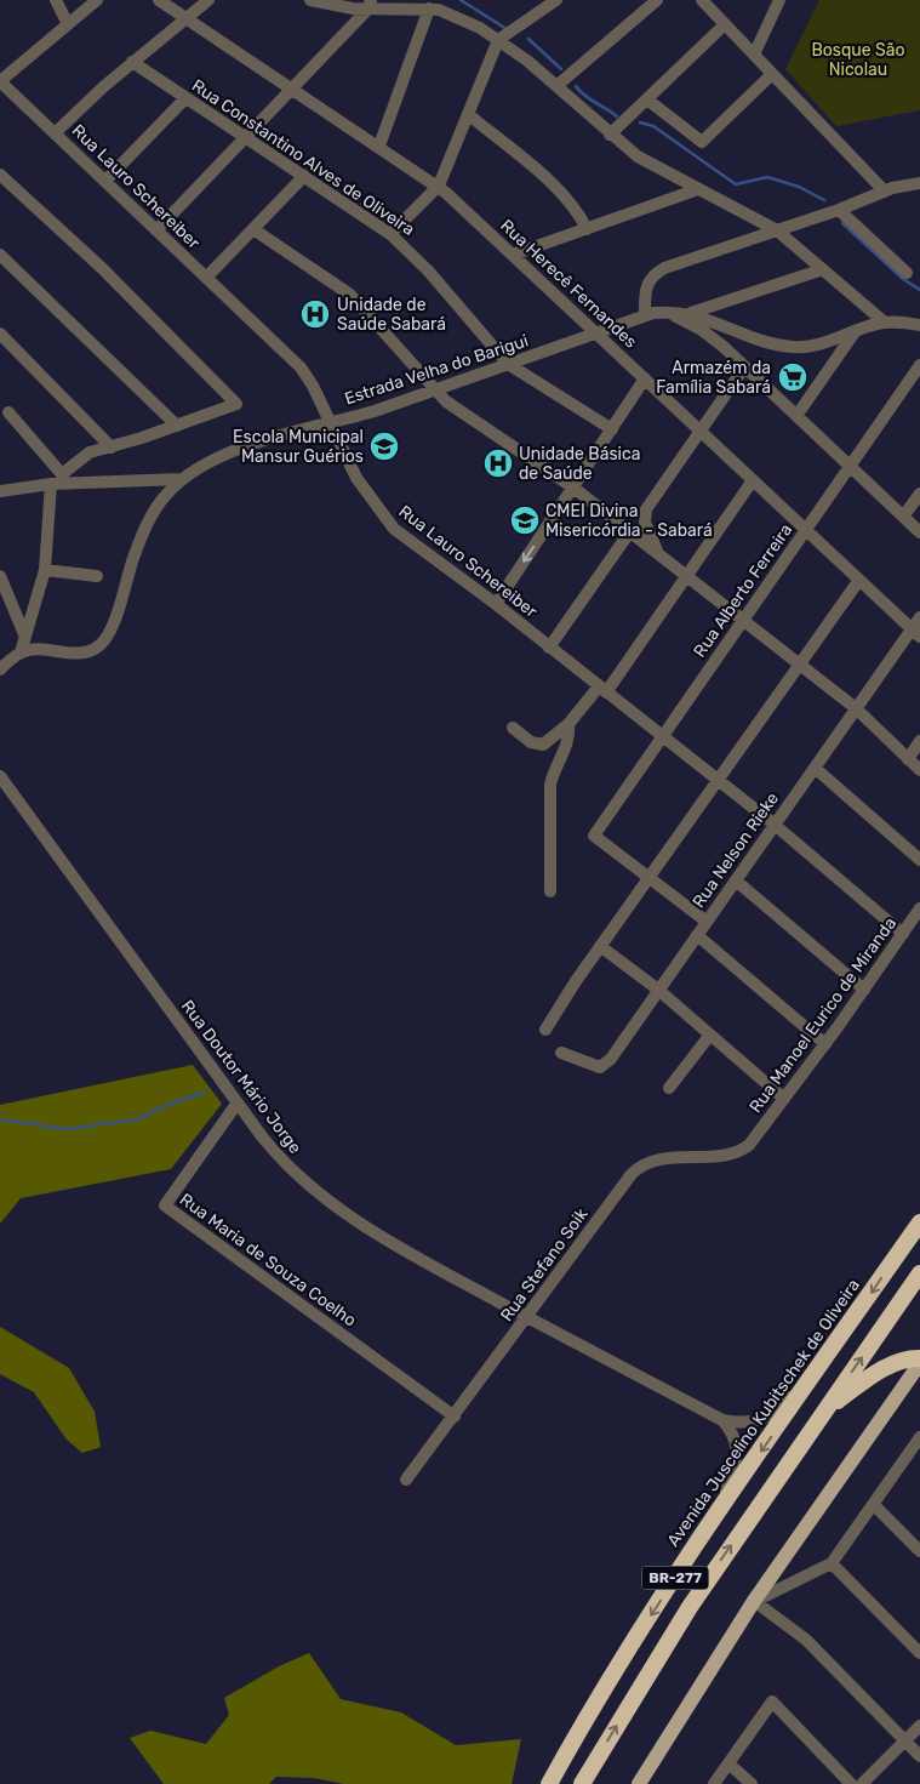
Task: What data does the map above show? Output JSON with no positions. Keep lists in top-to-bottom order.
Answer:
{
  "streets": {
    "highway": ["Avenida Juscelino Kubitschek de Oliveira", "BR-277"],
    "street": [
      "Rua Constantino Alves de Oliveira",
      "Rua Lauro Schereiber",
      "Rua Herecê Fernandes",
      "Estrada Velha do Barigui",
      "Rua Alberto Ferreira",
      "Rua Nelson Rieke",
      "Rua Manoel Eurico de Miranda",
      "Rua Doutor Mário Jorge",
      "Rua Maria de Souza Coelho",
      "Rua Stefano Soik"
    ]
  },
  "crossings": [
    ["Rua Constantino Alves de Oliveira", "Estrada Velha do Barigui"],
    ["Rua Lauro Schereiber", "Estrada Velha do Barigui"],
    ["Rua Lauro Schereiber", "Rua Alberto Ferreira"],
    ["Rua Lauro Schereiber", "Rua Nelson Rieke"],
    ["Rua Lauro Schereiber", "Rua Manoel Eurico de Miranda"],
    ["Rua Herecê Fernandes", "Estrada Velha do Barigui"],
    ["Rua Herecê Fernandes", "Rua Alberto Ferreira"],
    ["Rua Herecê Fernandes", "Rua Nelson Rieke"],
    ["Rua Manoel Eurico de Miranda", "Rua Stefano Soik"],
    ["Rua Doutor Mário Jorge", "Rua Maria de Souza Coelho"],
    ["Rua Doutor Mário Jorge", "Rua Stefano Soik"],
    ["Rua Doutor Mário Jorge", "Avenida Juscelino Kubitschek de Oliveira"],
    ["Rua Maria de Souza Coelho", "Rua Stefano Soik"]
  ],
  "parks": ["Bosque São Nicolau"],
  "places": {
    "hospital": ["Unidade de Saúde Sabará", "Unidade Básica de Saúde"],
    "supermarket": ["Armazém da Família Sabará"],
    "school or university": ["Escola Municipal Mansur Guérios", "CMEI Divina Misericórdia - Sabará"]
  }
}
